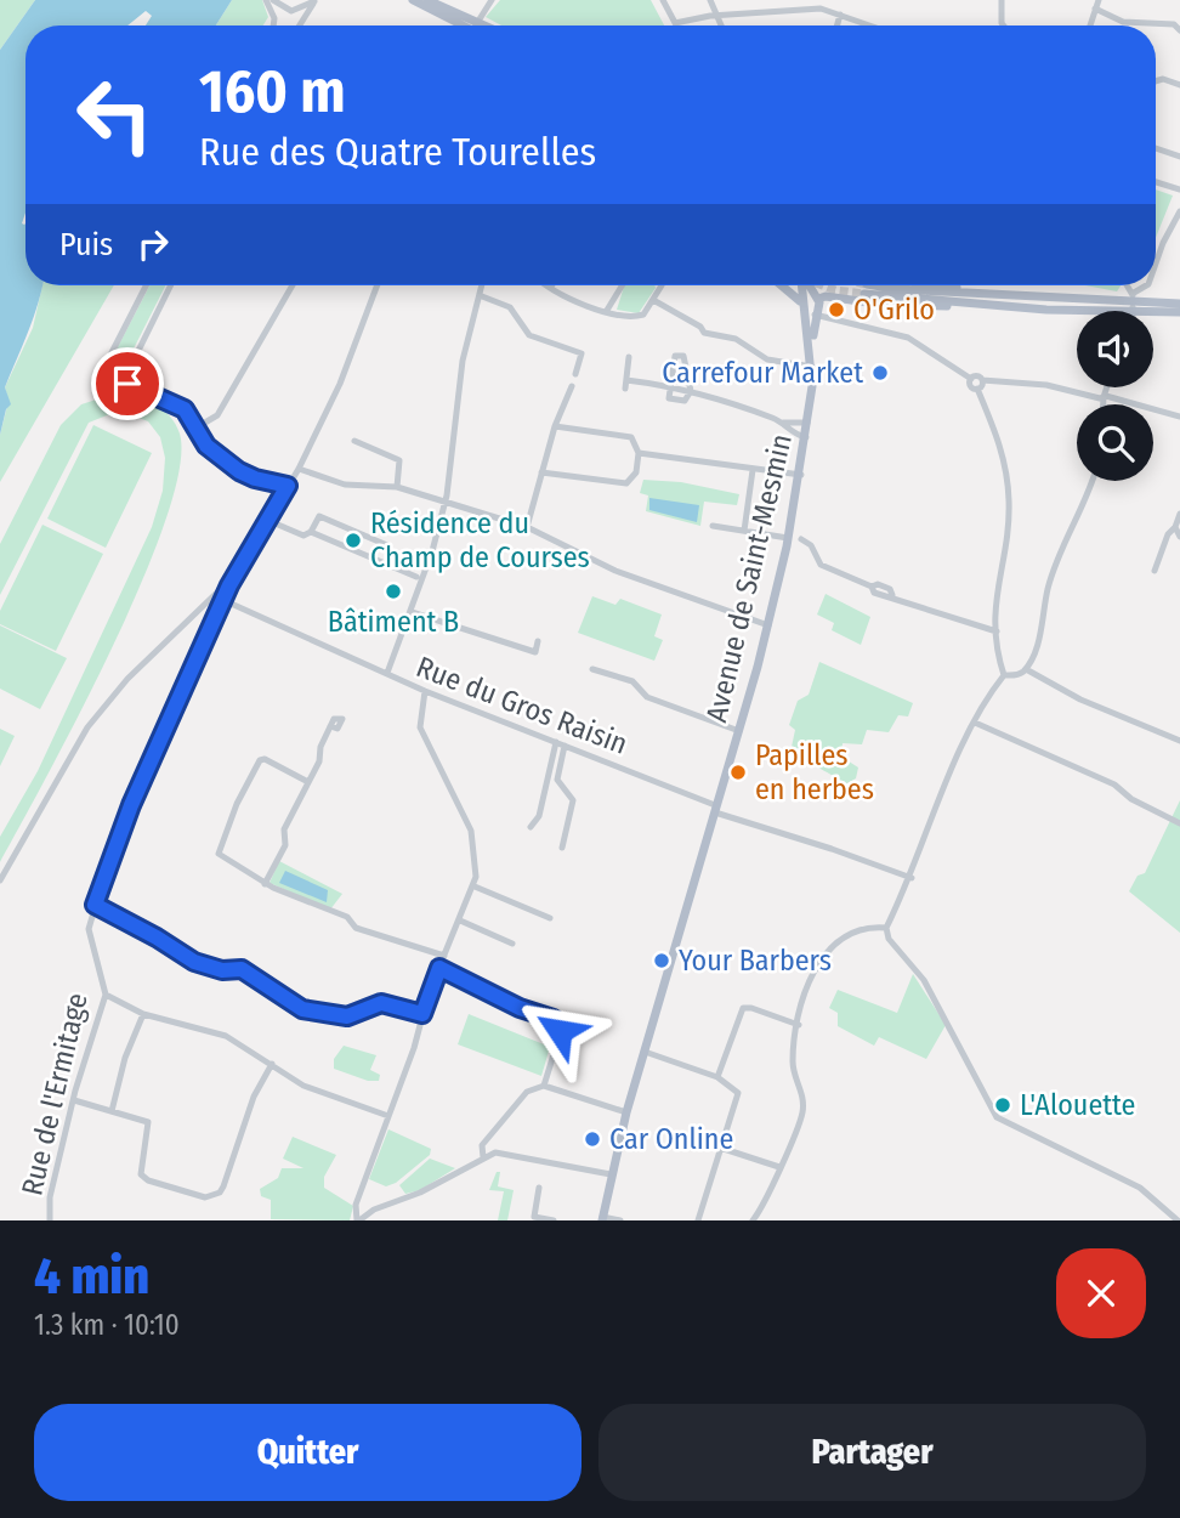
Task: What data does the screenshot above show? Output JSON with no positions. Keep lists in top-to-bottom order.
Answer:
{
  "streets": {
    "main road": ["Avenue de Saint-Mesmin"],
    "street": ["Rue du Gros Raisin", "Rue de l'Ermitage"]
  },
  "crossings": [
    ["Avenue de Saint-Mesmin", "Rue du Gros Raisin"],
    ["Rue du Gros Raisin", "Rue de l'Ermitage"]
  ],
  "places": [
    "O'Grilo",
    "Carrefour Market",
    "Résidence du Champ de Courses",
    "Bâtiment B",
    "Papilles en herbes",
    "Your Barbers",
    "L'Alouette",
    "Car Online"
  ],
  "page": {
    "turn": ["160 m", "Rue des Quatre Tourelles"],
    "then": "Puis",
    "heading": ["4 min", "1.3 km · 10:10"],
    "buttons": ["Quitter", "Partager"]
  }
}
